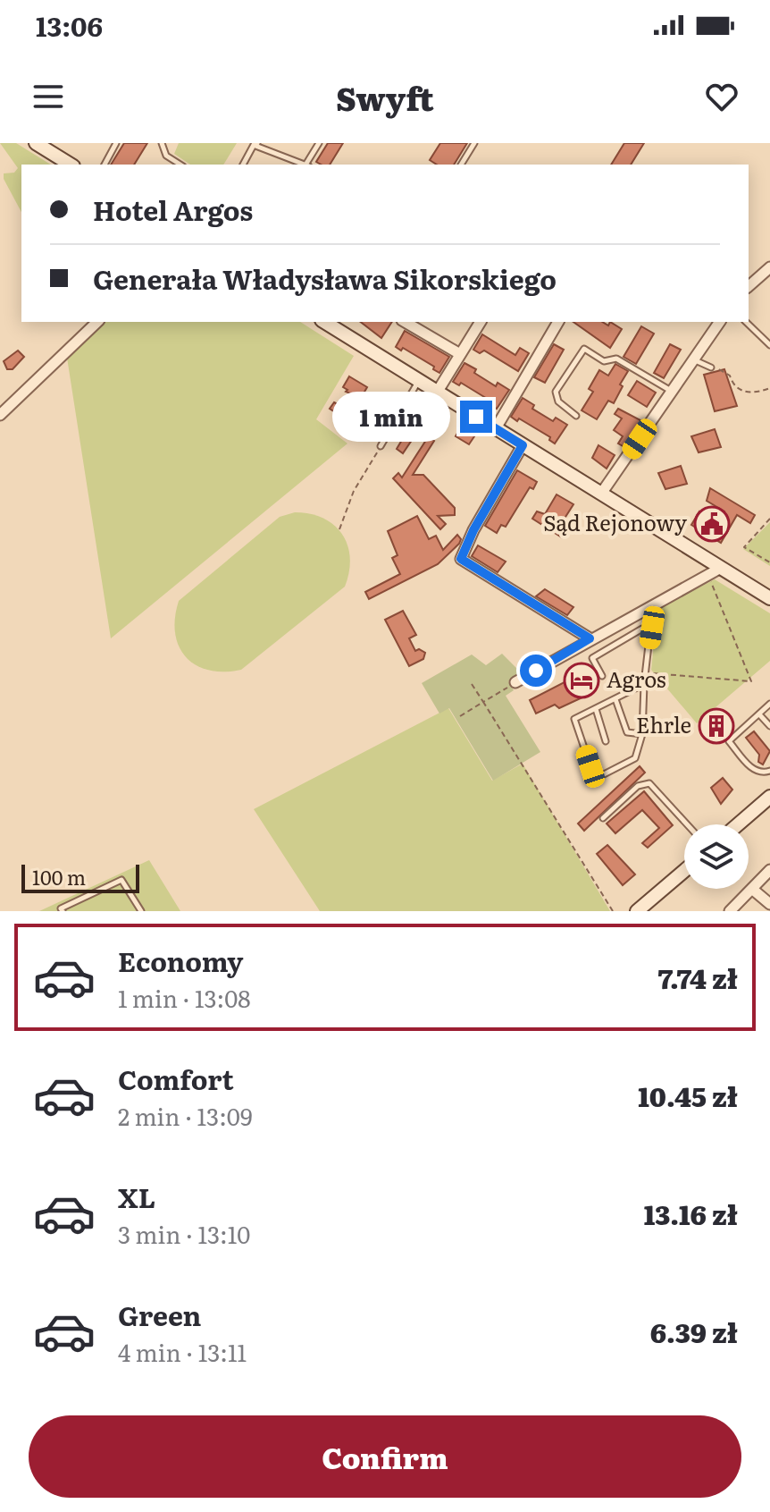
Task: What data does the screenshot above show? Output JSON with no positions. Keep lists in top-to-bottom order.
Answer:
{
  "places": {
    "public building": ["Sąd Rejonowy"],
    "hotel": ["Agros"],
    "building": ["Ehrle"]
  },
  "scale_bar": "100 m",
  "page": {
    "status": "13:06",
    "header": "Swyft",
    "banner": ["Hotel Argos", "Generała Władysława Sikorskiego"],
    "bubble": "1 min",
    "scale": "100 m",
    "list": [
      {
        "name": "Economy",
        "note": "1 min · 13:08",
        "value": "7.74 zł"
      },
      {
        "name": "Comfort",
        "note": "2 min · 13:09",
        "value": "10.45 zł"
      },
      {
        "name": "XL",
        "note": "3 min · 13:10",
        "value": "13.16 zł"
      },
      {
        "name": "Green",
        "note": "4 min · 13:11",
        "value": "6.39 zł"
      }
    ],
    "buttons": "Confirm"
  }
}
